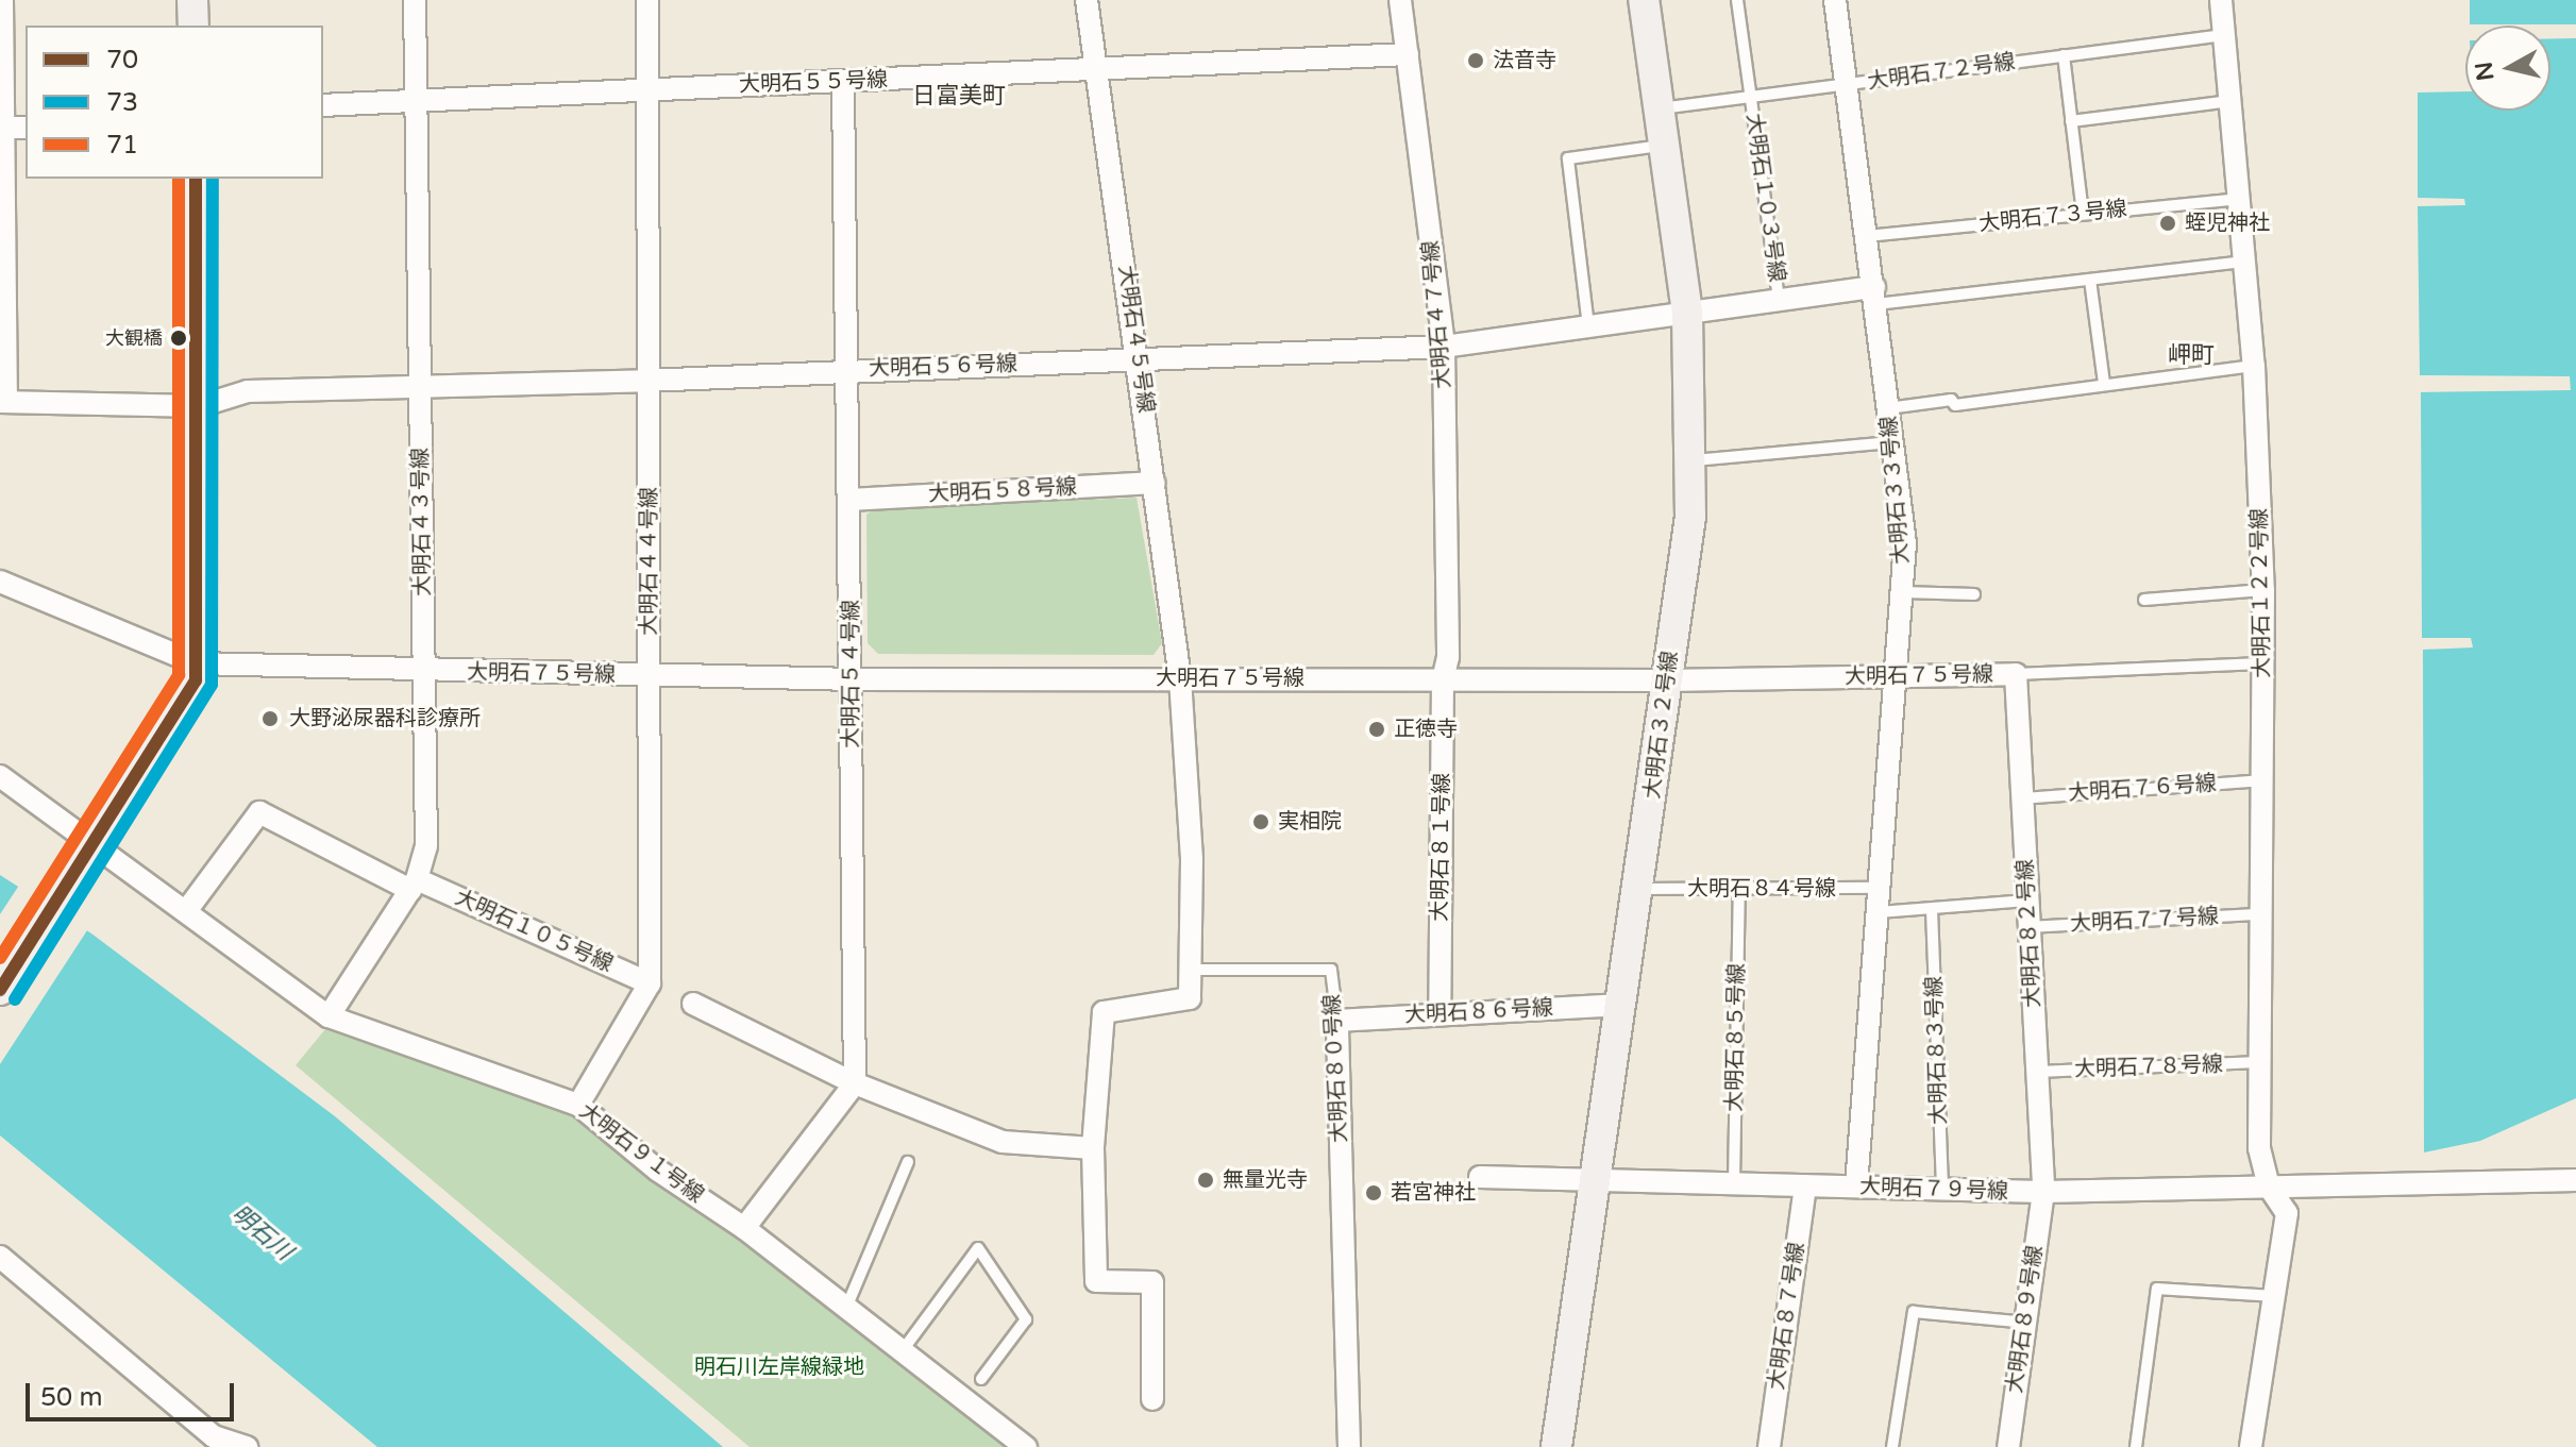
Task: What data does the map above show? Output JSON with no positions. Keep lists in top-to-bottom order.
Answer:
{
  "streets": {
    "street": [
      "大明石５５号線",
      "大明石４７号線",
      "大明石４５号線",
      "大明石５６号線",
      "大明石３３号線",
      "大明石５８号線",
      "大明石４３号線",
      "大明石４４号線",
      "大明石１２２号線",
      "大明石７５号線",
      "大明石５４号線",
      "大明石３２号線",
      "大明石８１号線",
      "大明石１０５号線",
      "大明石８２号線",
      "大明石８６号線",
      "大明石８０号線",
      "大明石９１号線",
      "大明石７９号線",
      "大明石８７号線",
      "大明石８９号線"
    ],
    "lane": [
      "大明石７２号線",
      "大明石１０３号線",
      "大明石７３号線",
      "大明石７６号線",
      "大明石８４号線",
      "大明石７７号線",
      "大明石８５号線",
      "大明石８３号線",
      "大明石７８号線"
    ]
  },
  "crossings": [
    ["大明石７２号線", "大明石１０３号線"],
    ["大明石７２号線", "大明石３３号線"],
    ["大明石７２号線", "大明石１２２号線"],
    ["大明石７２号線", "大明石３２号線"],
    ["大明石５５号線", "大明石４７号線"],
    ["大明石５５号線", "大明石４５号線"],
    ["大明石５５号線", "大明石４３号線"],
    ["大明石５５号線", "大明石４４号線"],
    ["大明石５５号線", "大明石５４号線"],
    ["大明石１０３号線", "大明石５６号線"],
    ["大明石７３号線", "大明石３３号線"],
    ["大明石７３号線", "大明石１２２号線"],
    ["大明石４７号線", "大明石５６号線"],
    ["大明石４７号線", "大明石７５号線"],
    ["大明石４７号線", "大明石８１号線"],
    ["大明石４５号線", "大明石５６号線"],
    ["大明石４５号線", "大明石５８号線"],
    ["大明石４５号線", "大明石７５号線"],
    ["大明石５６号線", "大明石３３号線"],
    ["大明石５６号線", "大明石４３号線"],
    ["大明石５６号線", "大明石４４号線"],
    ["大明石５６号線", "大明石５４号線"],
    ["大明石５６号線", "大明石３２号線"],
    ["大明石３３号線", "大明石７５号線"],
    ["大明石３３号線", "大明石８４号線"],
    ["大明石３３号線", "大明石７９号線"],
    ["大明石５８号線", "大明石５４号線"],
    ["大明石４３号線", "大明石７５号線"],
    ["大明石４３号線", "大明石１０５号線"],
    ["大明石４３号線", "大明石９１号線"],
    ["大明石４４号線", "大明石７５号線"],
    ["大明石４４号線", "大明石１０５号線"],
    ["大明石１２２号線", "大明石７５号線"],
    ["大明石１２２号線", "大明石７６号線"],
    ["大明石１２２号線", "大明石７７号線"],
    ["大明石１２２号線", "大明石７８号線"],
    ["大明石１２２号線", "大明石７９号線"],
    ["大明石７５号線", "大明石５４号線"],
    ["大明石７５号線", "大明石３２号線"],
    ["大明石７５号線", "大明石８１号線"],
    ["大明石７５号線", "大明石８２号線"],
    ["大明石３２号線", "大明石８４号線"],
    ["大明石３２号線", "大明石８６号線"],
    ["大明石３２号線", "大明石７９号線"],
    ["大明石７６号線", "大明石８２号線"],
    ["大明石８１号線", "大明石８６号線"],
    ["大明石８４号線", "大明石８５号線"],
    ["大明石７７号線", "大明石８２号線"],
    ["大明石１０５号線", "大明石９１号線"],
    ["大明石８２号線", "大明石７８号線"],
    ["大明石８２号線", "大明石７９号線"],
    ["大明石８２号線", "大明石８９号線"],
    ["大明石８６号線", "大明石８０号線"],
    ["大明石８５号線", "大明石７９号線"],
    ["大明石８３号線", "大明石７９号線"],
    ["大明石７９号線", "大明石８７号線"],
    ["大明石７９号線", "大明石８９号線"]
  ],
  "districts": ["日富美町", "岬町"],
  "water": ["明石川"],
  "parks": ["明石川左岸線緑地"],
  "places": [
    "法音寺",
    "蛭児神社",
    "大観橋",
    "大野泌尿器科診療所",
    "正徳寺",
    "実相院",
    "無量光寺",
    "若宮神社"
  ],
  "lines": ["transit line 70", "transit line 73", "transit line 71"],
  "legend": ["70", "73", "71"],
  "scale_bar": "50 m",
  "north": "left"
}
